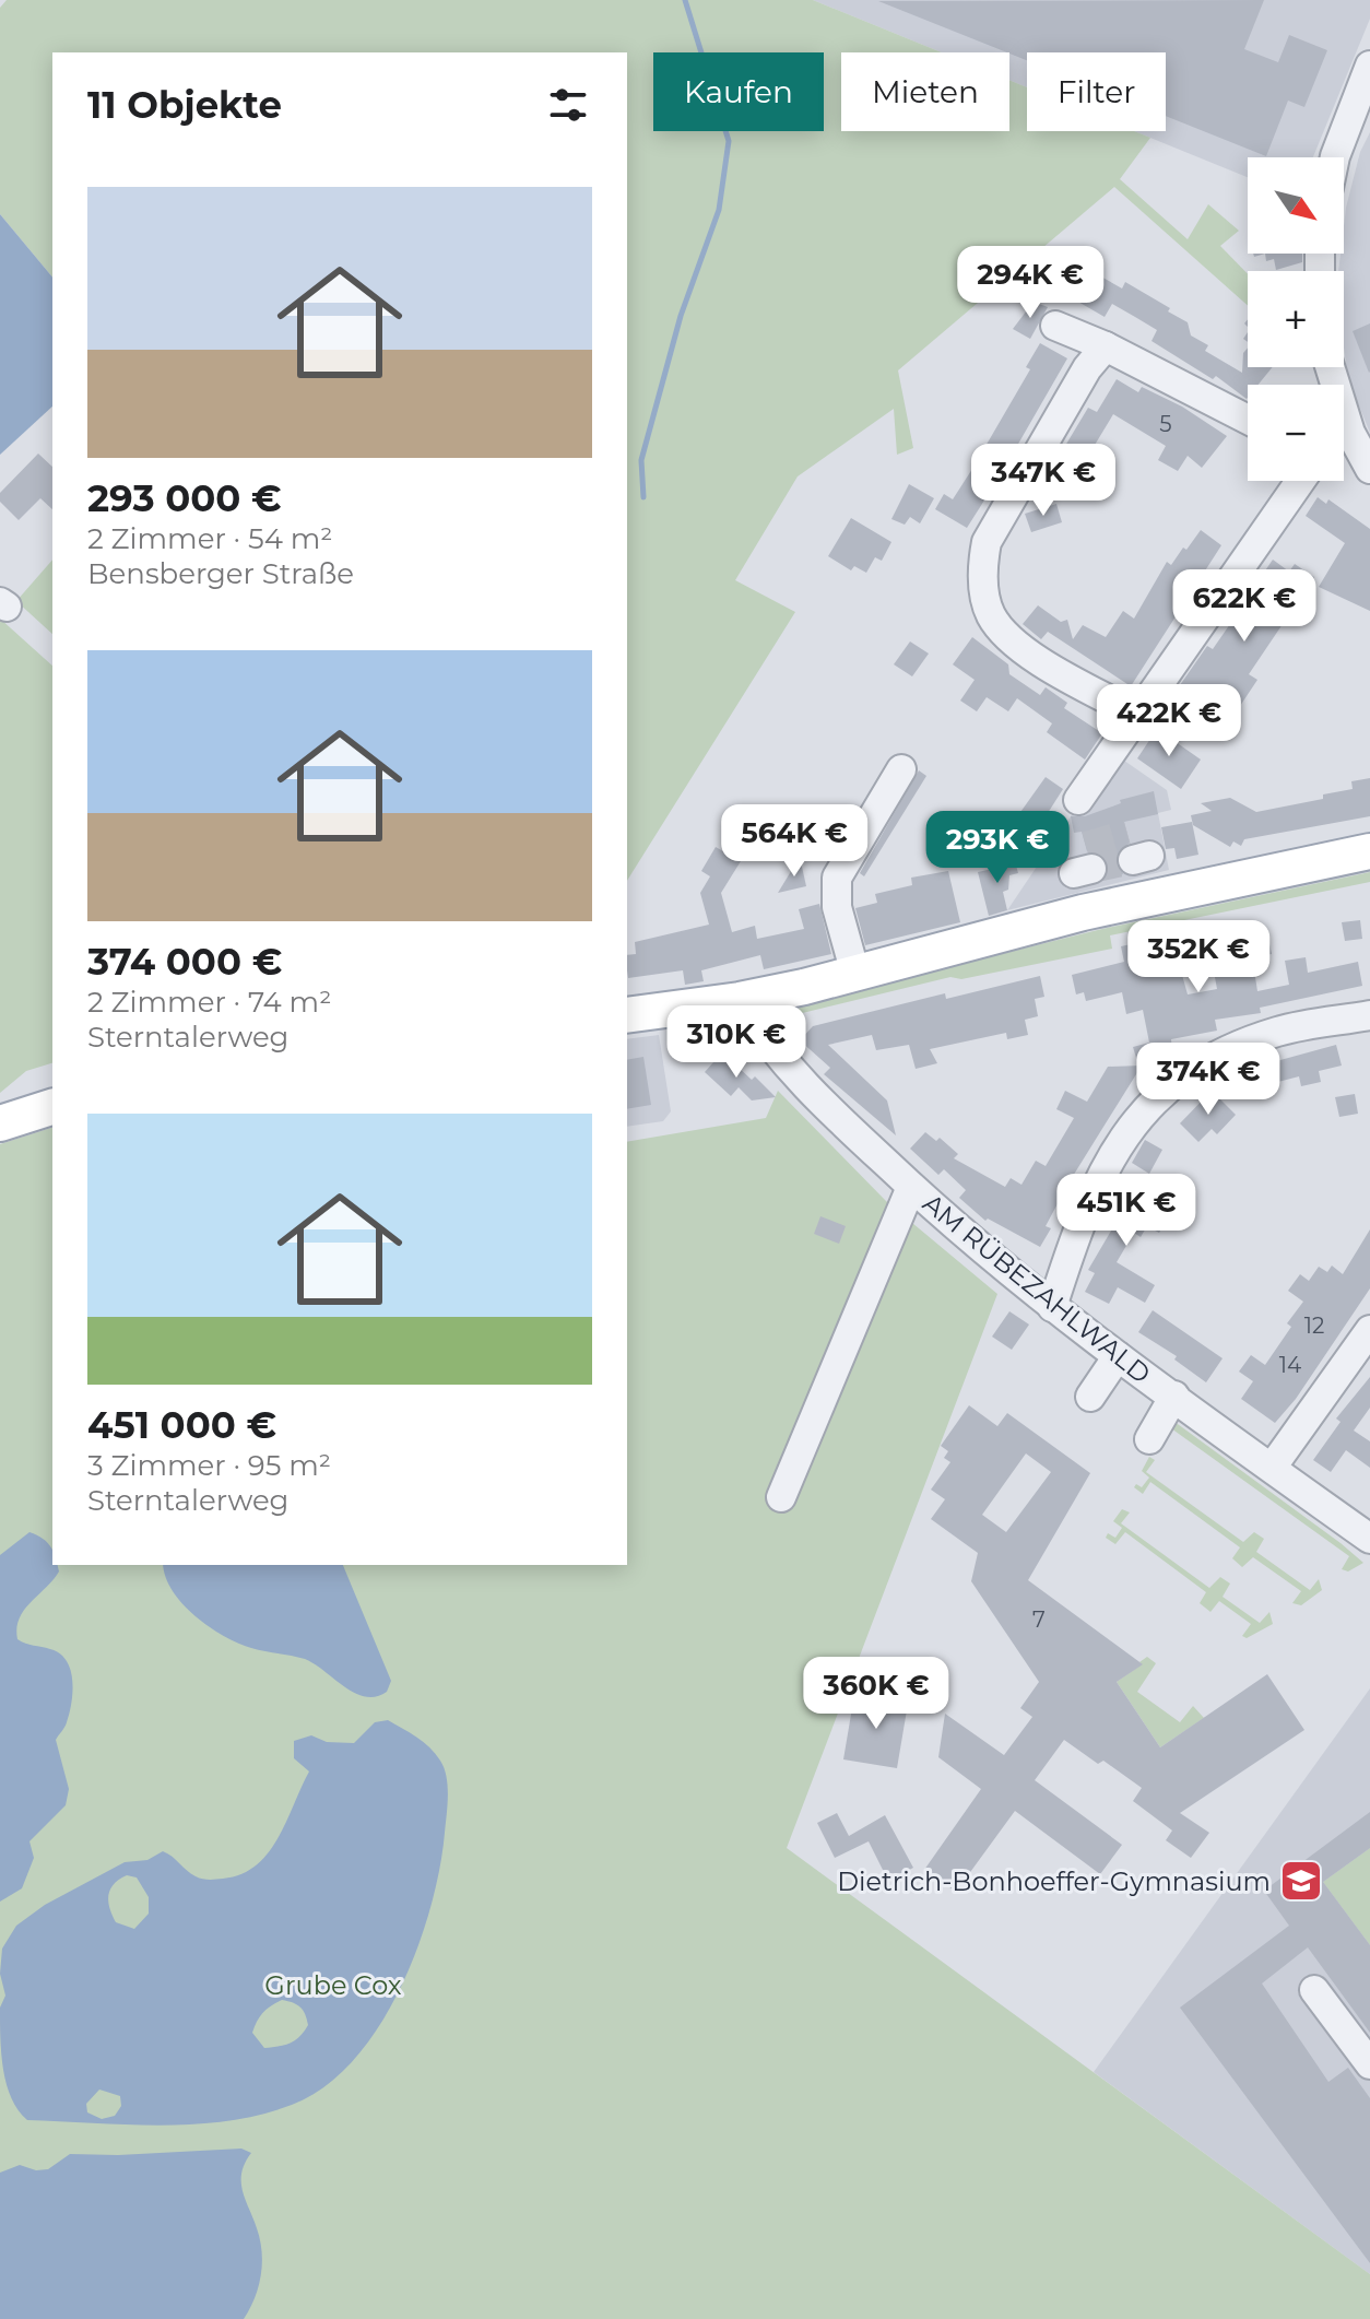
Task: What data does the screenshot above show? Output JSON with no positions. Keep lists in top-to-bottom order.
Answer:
{
  "streets": {
    "street": ["AM RÜBEZAHLWALD"]
  },
  "parks": ["Grube Cox"],
  "places": {
    "school or university": ["Dietrich-Bonhoeffer-Gymnasium"]
  },
  "house_numbers": [
    "5",
    "12",
    "14",
    "7"
  ],
  "north": "bottom right",
  "page": {
    "chip": ["Kaufen", "Mieten", "Filter"],
    "heading": "11 Objekte",
    "map_buttons": ["+", "−"],
    "list": [
      {
        "name": "293 000 €",
        "note": "2 Zimmer · 54 m² · Bensberger Straße"
      },
      {
        "name": "374 000 €",
        "note": "2 Zimmer · 74 m² · Sterntalerweg"
      },
      {
        "name": "451 000 €",
        "note": "3 Zimmer · 95 m² · Sterntalerweg"
      }
    ],
    "price": [
      "294K €",
      "347K €",
      "622K €",
      "422K €",
      "564K €",
      "293K €",
      "352K €",
      "310K €",
      "374K €",
      "451K €",
      "360K €"
    ]
  }
}
